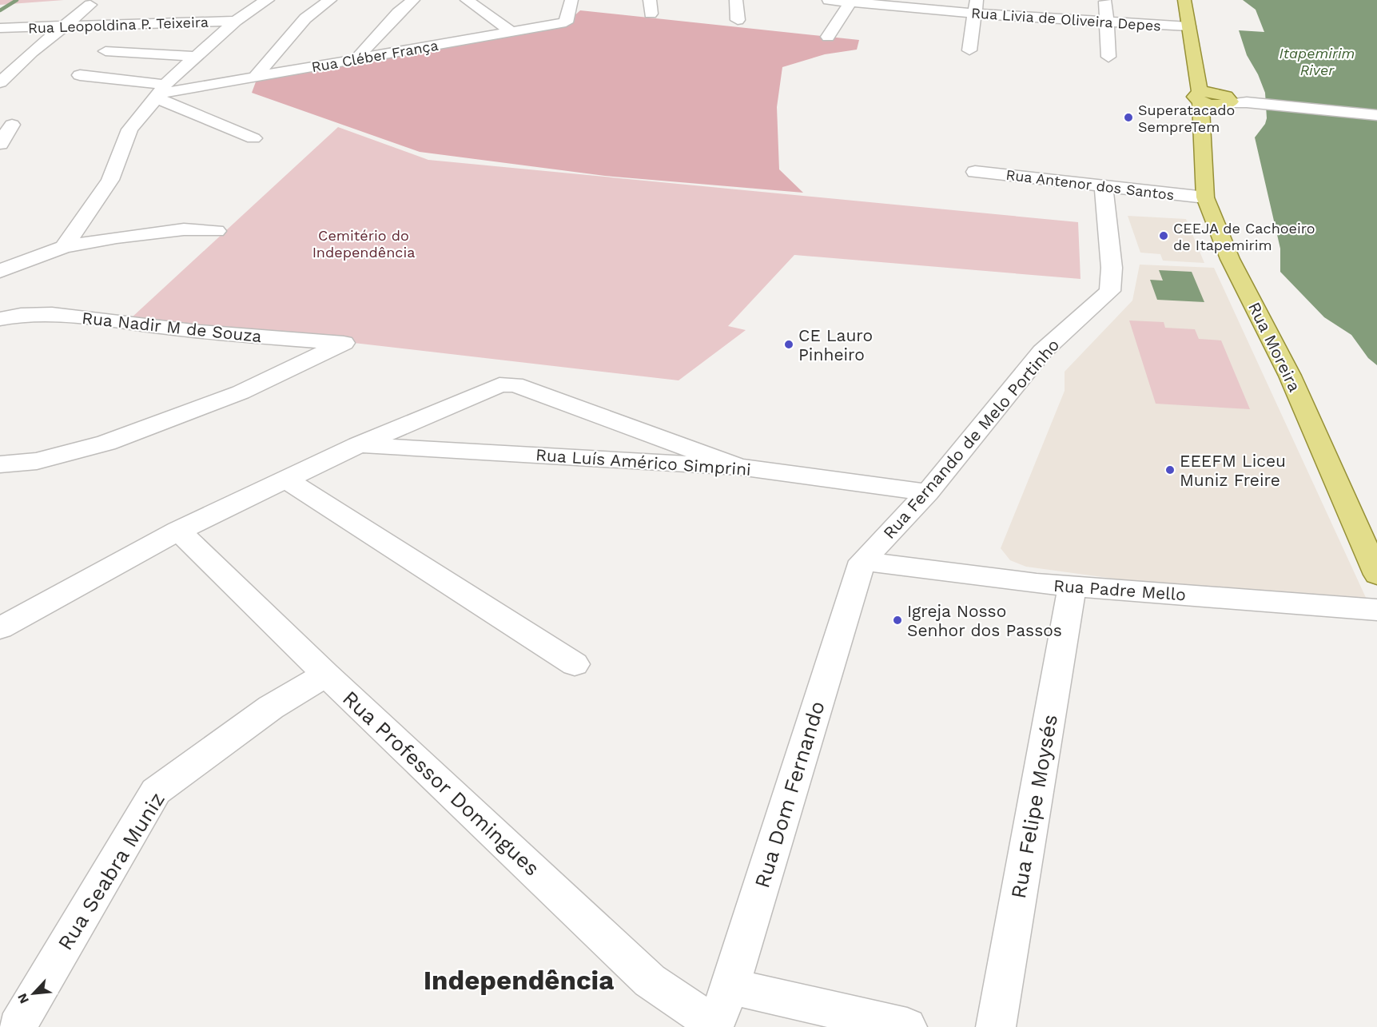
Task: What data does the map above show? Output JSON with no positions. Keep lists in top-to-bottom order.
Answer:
{
  "streets": {
    "main road": ["Rua Moreira"],
    "street": [
      "Rua Livia de Oliveira Depes",
      "Rua Leopoldina P. Teixeira",
      "Rua Cléber França",
      "Rua Antenor dos Santos",
      "Rua Nadir M de Souza",
      "Rua Fernando de Melo Portinho",
      "Rua Luís Américo Simprini",
      "Rua Padre Mello",
      "Rua Professor Domingues",
      "Rua Dom Fernando",
      "Rua Felipe Moysés",
      "Rua Seabra Muniz"
    ]
  },
  "crossings": [
    ["Rua Livia de Oliveira Depes", "Rua Moreira"],
    ["Rua Antenor dos Santos", "Rua Moreira"],
    ["Rua Antenor dos Santos", "Rua Fernando de Melo Portinho"],
    ["Rua Fernando de Melo Portinho", "Rua Luís Américo Simprini"],
    ["Rua Fernando de Melo Portinho", "Rua Padre Mello"],
    ["Rua Fernando de Melo Portinho", "Rua Dom Fernando"],
    ["Rua Padre Mello", "Rua Dom Fernando"],
    ["Rua Padre Mello", "Rua Felipe Moysés"],
    ["Rua Professor Domingues", "Rua Dom Fernando"],
    ["Rua Professor Domingues", "Rua Seabra Muniz"]
  ],
  "districts": ["Independência"],
  "water": ["Itapemirim River"],
  "parks": ["Cemitério do Independência"],
  "places": [
    "Superatacado SempreTem",
    "CEEJA de Cachoeiro de Itapemirim",
    "CE Lauro Pinheiro",
    "EEEFM Liceu Muniz Freire",
    "Igreja Nosso Senhor dos Passos"
  ],
  "north": "bottom left"
}
